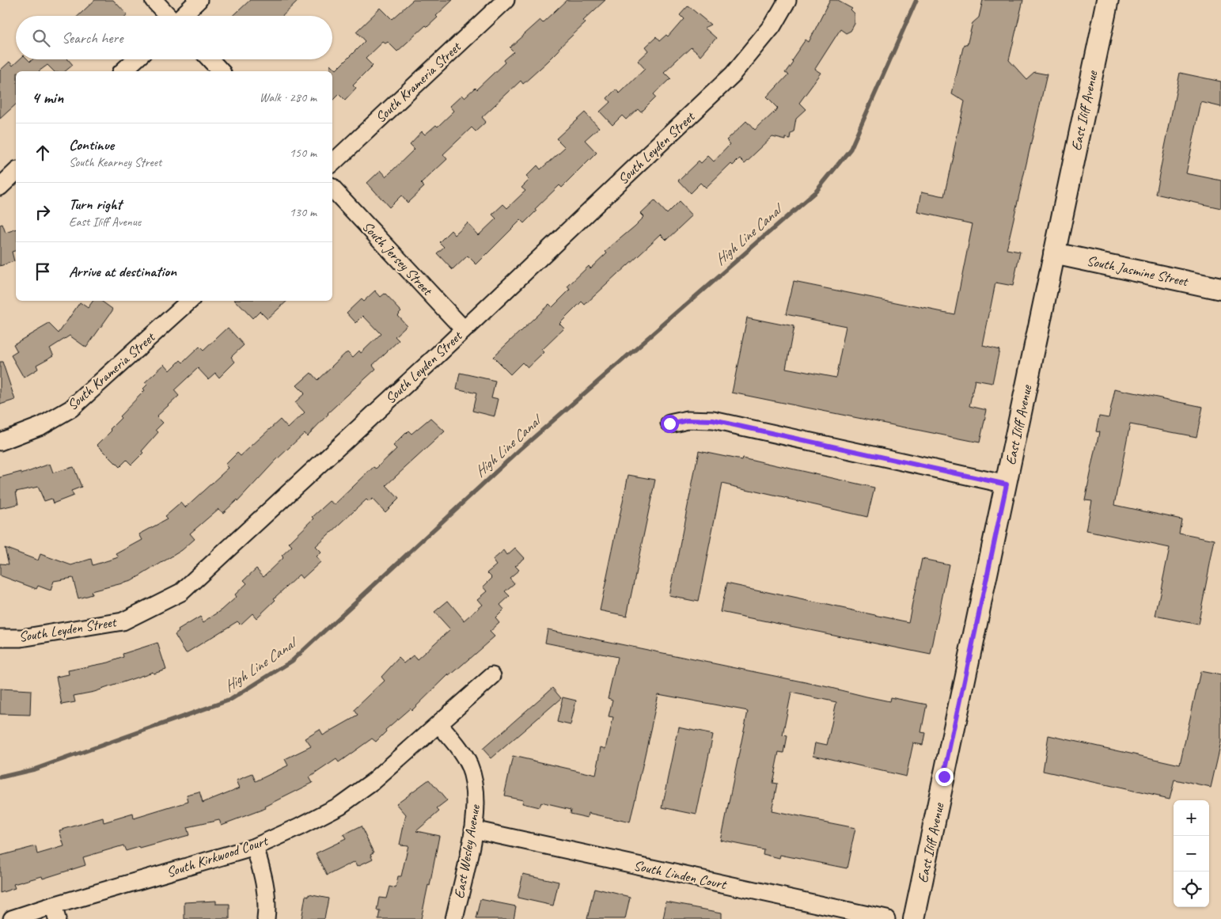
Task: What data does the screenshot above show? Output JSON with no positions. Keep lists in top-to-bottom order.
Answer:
{
  "streets": {
    "street": [
      "South Krameria Street",
      "East Iliff Avenue",
      "South Leyden Street",
      "South Jersey Street",
      "South Jasmine Street",
      "East Wesley Avenue",
      "South Kirkwood Court",
      "South Linden Court"
    ]
  },
  "crossings": [
    ["East Iliff Avenue", "South Jasmine Street"],
    ["South Leyden Street", "South Jersey Street"],
    ["East Wesley Avenue", "South Kirkwood Court"],
    ["East Wesley Avenue", "South Linden Court"]
  ],
  "water": ["High Line Canal"],
  "page": {
    "search": "Search here",
    "heading": ["4 min", "Walk · 280 m"],
    "list": [
      ["Continue", "South Kearney Street", "150 m"],
      ["Turn right", "East Iliff Avenue", "130 m"],
      "Arrive at destination"
    ],
    "map_buttons": ["+", "−"]
  }
}
